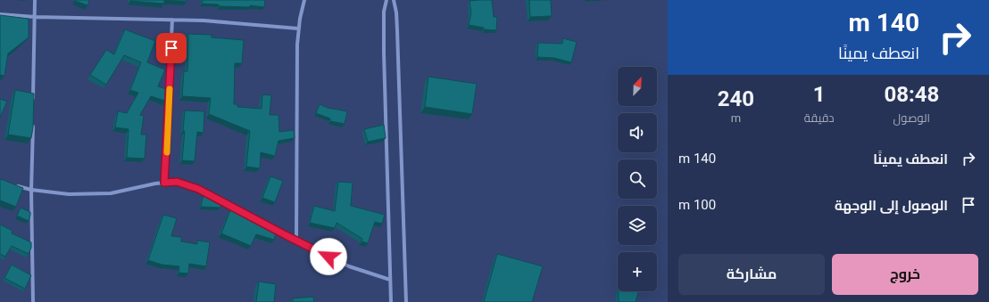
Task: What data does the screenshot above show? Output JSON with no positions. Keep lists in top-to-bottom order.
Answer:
{
  "north": "top right",
  "page": {
    "turn": ["140 m", "انعطف يمينًا"],
    "map_buttons": "+",
    "eta": [
      "08:48",
      "الوصول",
      "1",
      "دقيقة",
      "240",
      "m"
    ],
    "list": [
      {
        "name": "انعطف يمينًا",
        "value": "140 m"
      },
      {
        "name": "الوصول إلى الوجهة",
        "value": "100 m"
      }
    ],
    "buttons": ["خروج", "مشاركة"]
  }
}
